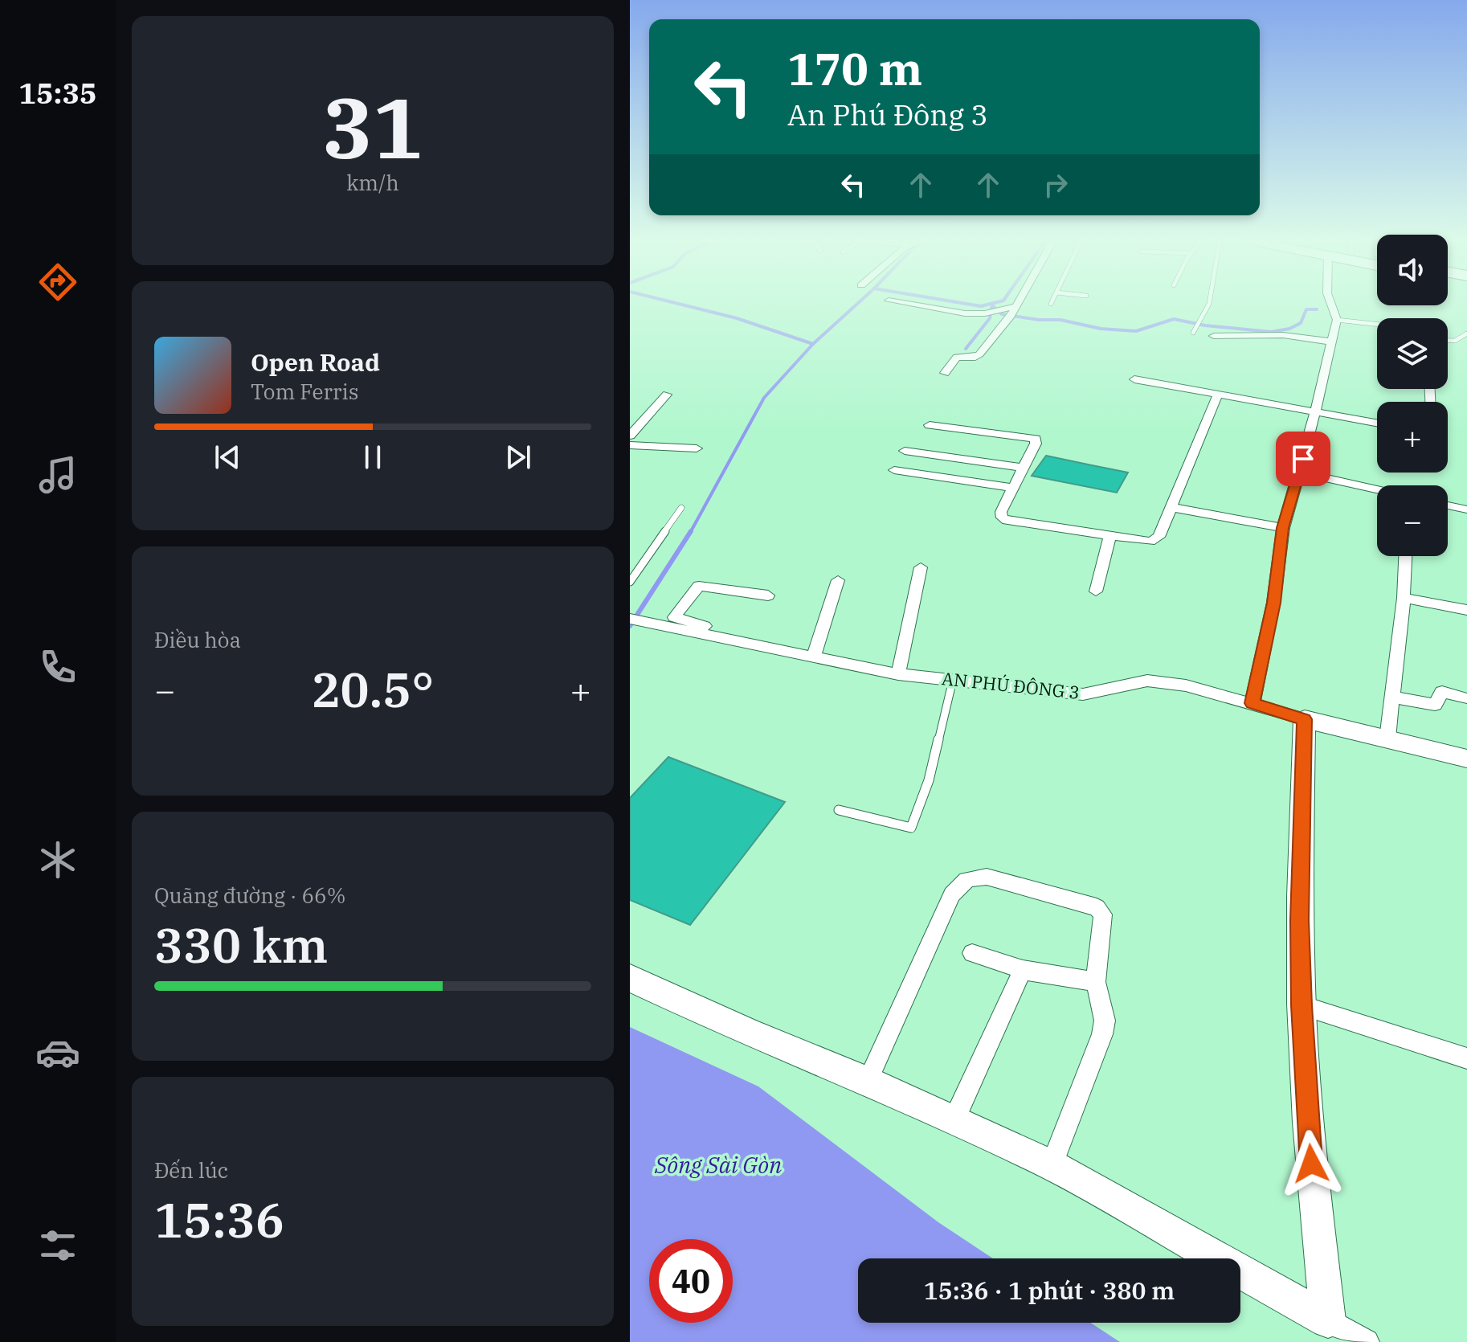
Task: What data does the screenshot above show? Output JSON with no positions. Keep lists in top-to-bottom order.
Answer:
{
  "streets": {
    "street": ["AN PHÚ ĐÔNG 3"]
  },
  "water": ["Sông Sài Gòn"],
  "page": {
    "tabs": "15:35",
    "tile": [
      ["31", "km/h"],
      "Điều hòa",
      ["Quãng đường · 66%", "330 km"],
      ["Đến lúc", "15:36"]
    ],
    "turn": ["170 m", "An Phú Đông 3"],
    "map_buttons": ["+", "−"],
    "song": ["Open Road", "Tom Ferris"],
    "heat": ["−", "20.5°", "+"],
    "limit": "40",
    "trip": "15:36 · 1 phút · 380 m"
  }
}
